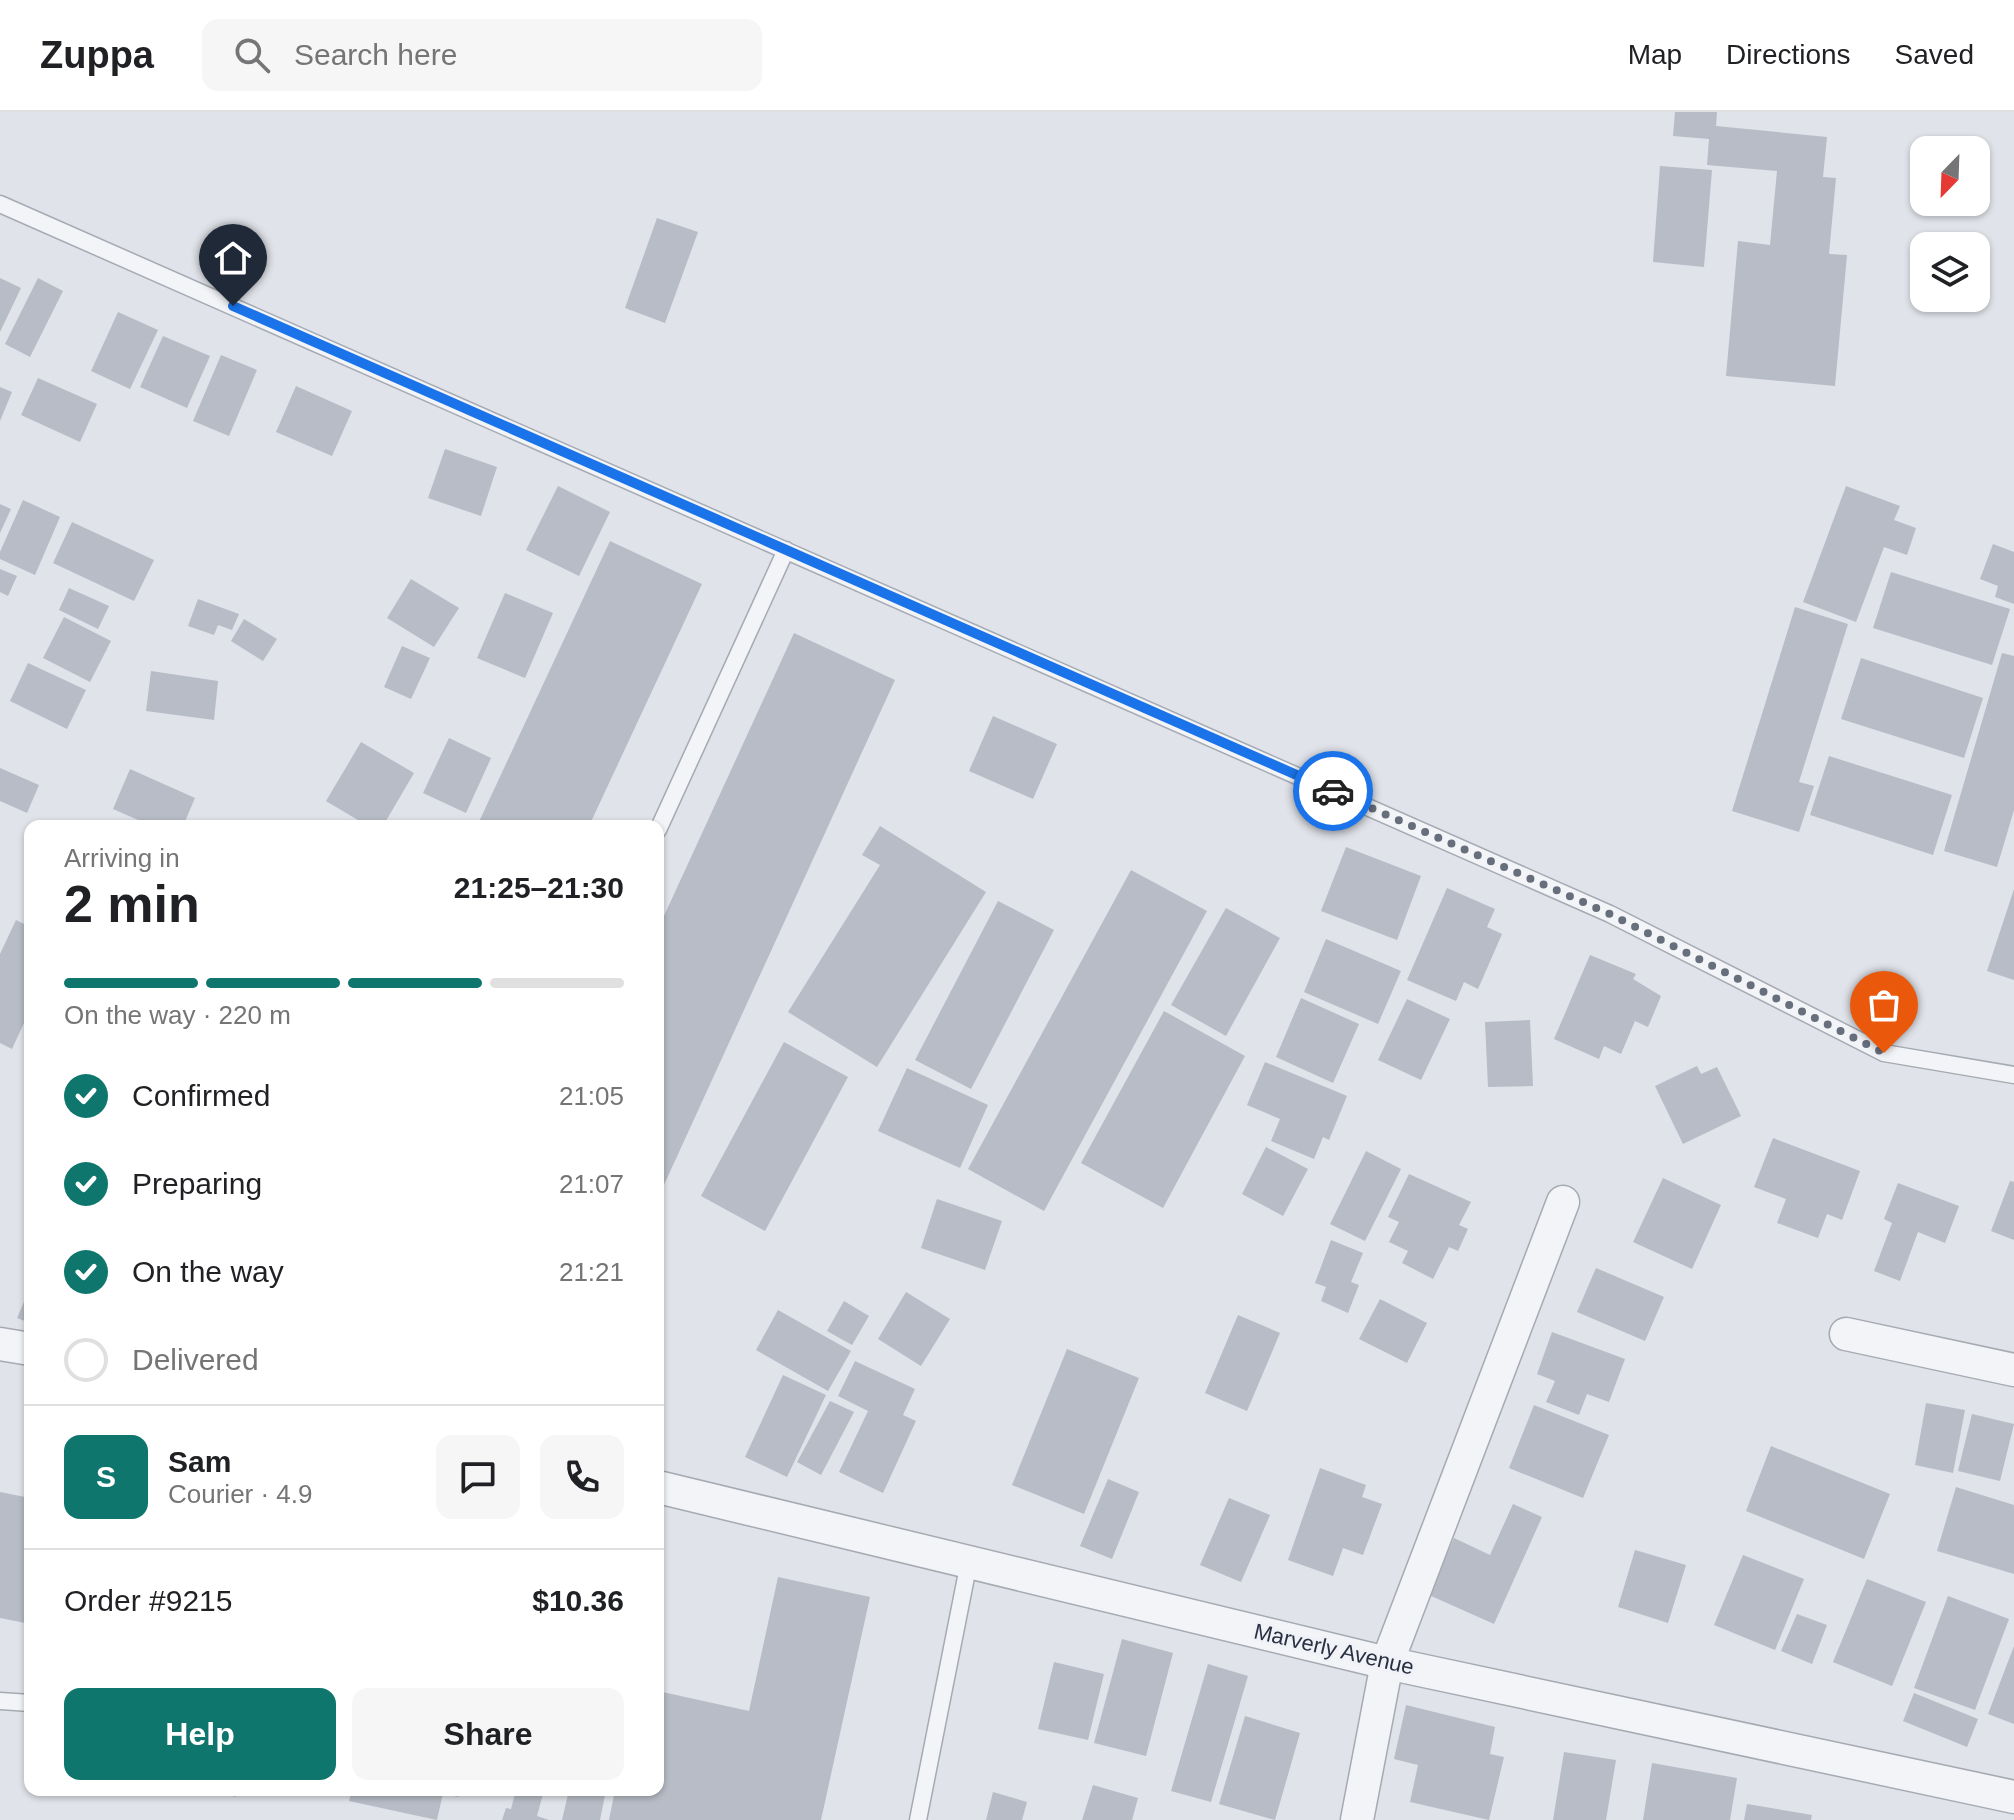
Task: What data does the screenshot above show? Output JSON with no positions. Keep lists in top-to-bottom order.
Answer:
{
  "streets": {
    "street": ["Marverly Avenue"]
  },
  "north": "bottom left",
  "page": {
    "header": "Zuppa",
    "search": "Search here",
    "nav": ["Map", "Directions", "Saved"],
    "heading": ["2 min", "Arriving in", "21:25–21:30"],
    "panel": [
      "Sam",
      "Courier · 4.9",
      "Order #9215",
      "$10.36"
    ],
    "bar": "On the way · 220 m",
    "list": [
      ["Confirmed", "21:05"],
      ["Preparing", "21:07"],
      ["On the way", "21:21"],
      "Delivered"
    ],
    "round": "S",
    "buttons": ["Help", "Share"]
  }
}
